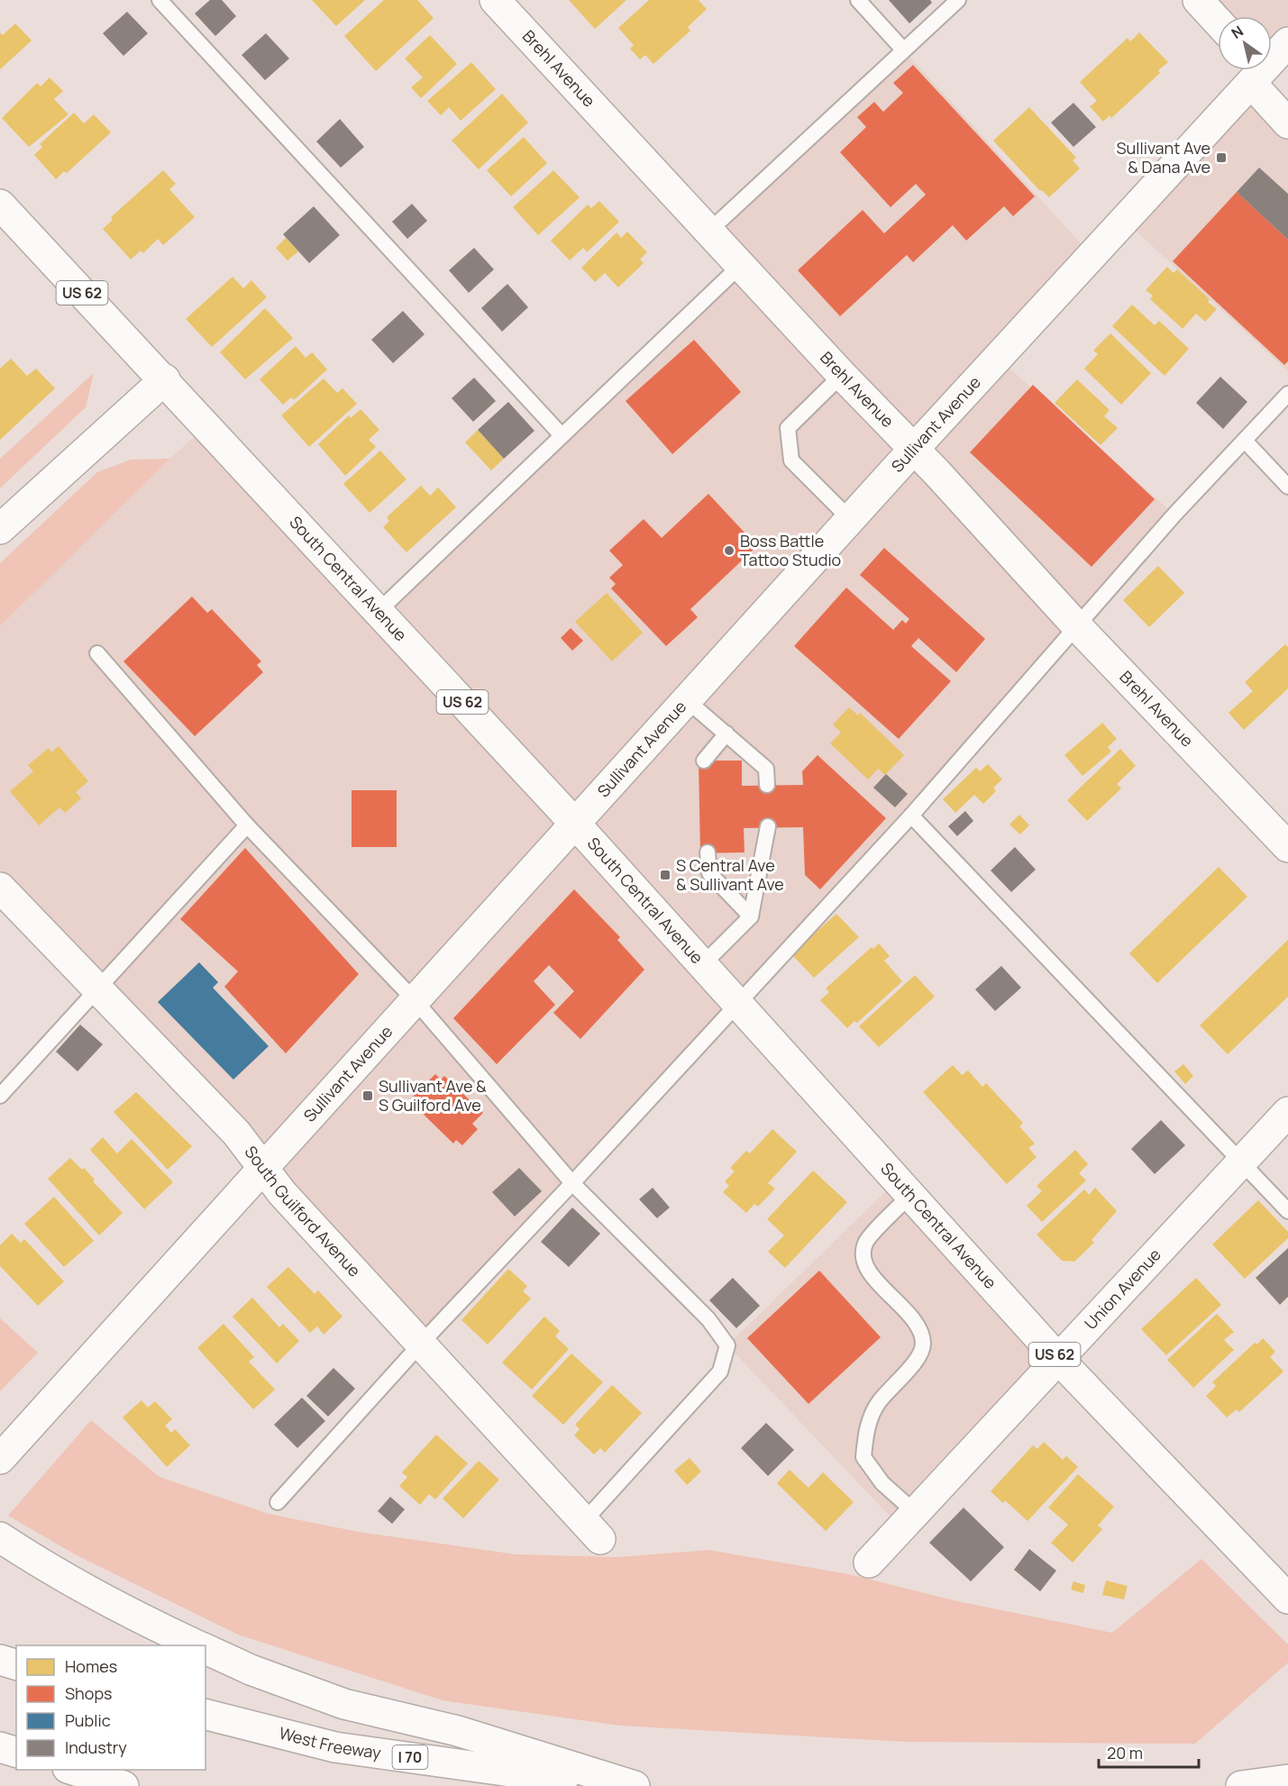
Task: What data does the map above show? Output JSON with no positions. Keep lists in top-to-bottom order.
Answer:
{
  "streets": {
    "main road": [
      "Brehl Avenue",
      "US 62",
      "Sullivant Avenue",
      "South Central Avenue",
      "South Guilford Avenue",
      "Union Avenue",
      "West Freeway",
      "I 70"
    ]
  },
  "crossings": [
    ["Brehl Avenue", "Sullivant Avenue"],
    ["Sullivant Avenue", "South Central Avenue"],
    ["Sullivant Avenue", "South Guilford Avenue"],
    ["South Central Avenue", "Union Avenue"]
  ],
  "places": {
    "transit": ["Sullivant Ave & Dana Ave", "S Central Ave & Sullivant Ave", "Sullivant Ave & S Guilford Ave"],
    "other": ["Boss Battle Tattoo Studio"]
  },
  "legend": [
    "Homes",
    "Shops",
    "Public",
    "Industry"
  ],
  "scale_bar": "20 m",
  "north": "top left"
}
